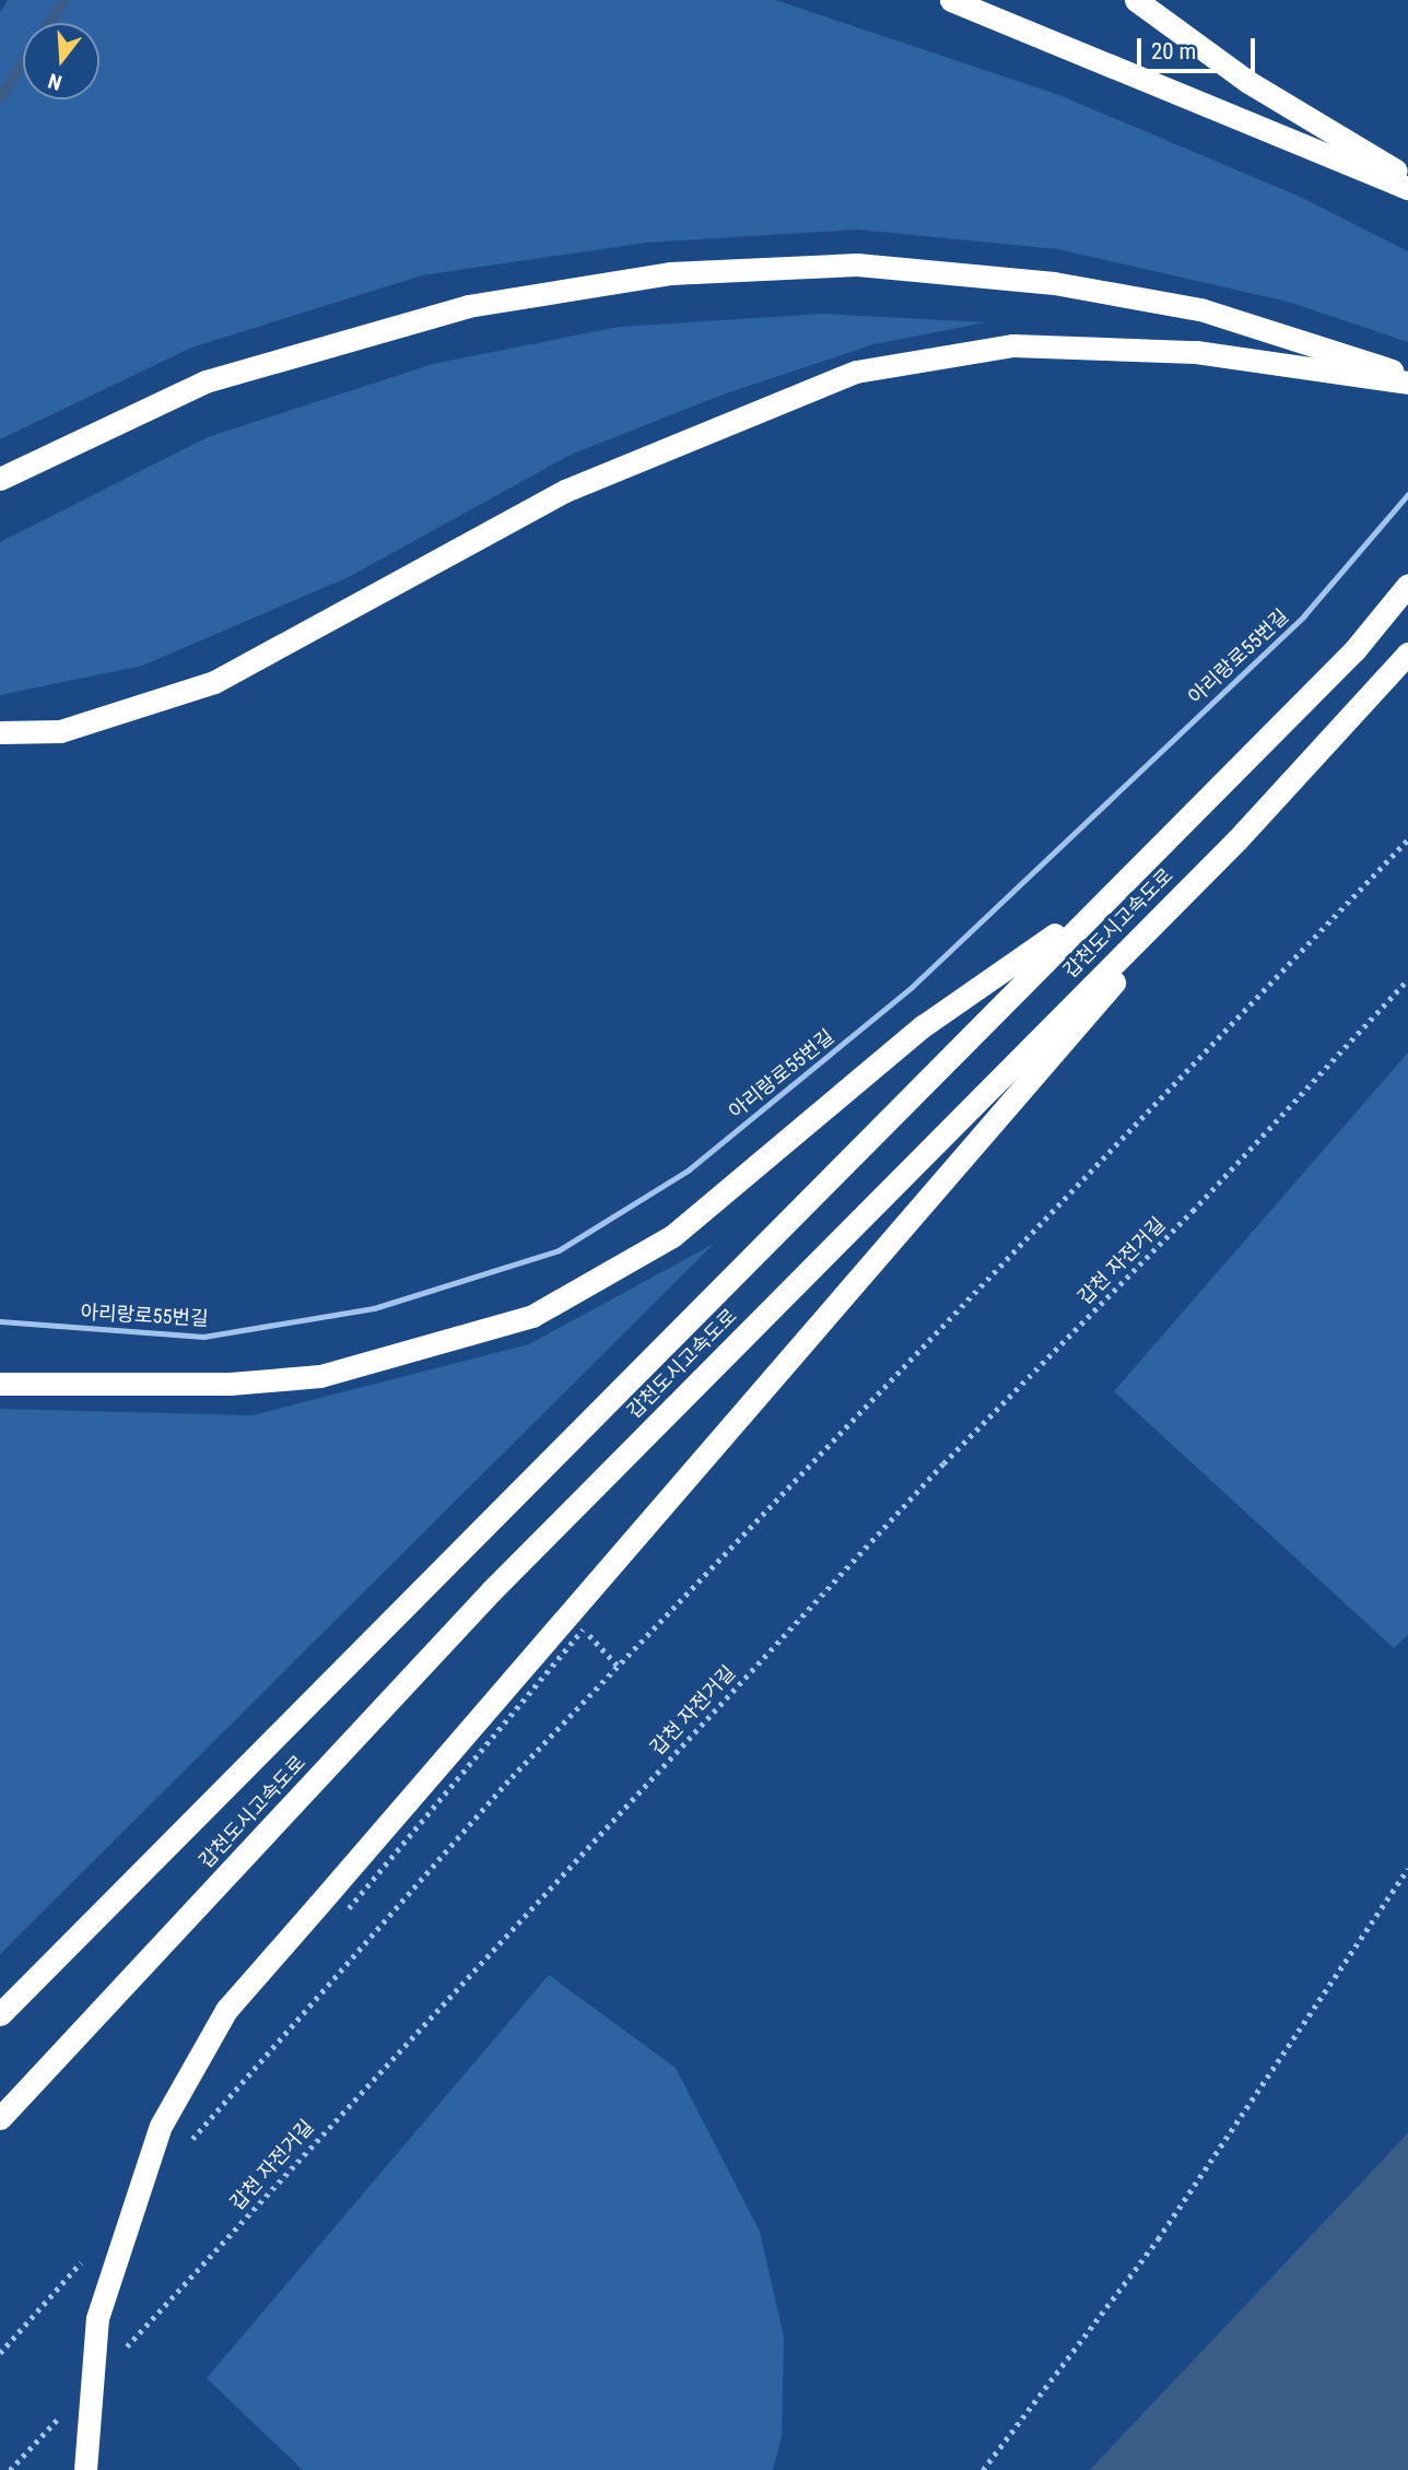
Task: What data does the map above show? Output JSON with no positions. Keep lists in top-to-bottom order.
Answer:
{
  "streets": {
    "highway": ["갑천도시고속도로"],
    "lane": ["아리랑로55번길"],
    "path": ["갑천 자전거길"]
  },
  "scale_bar": "20 m",
  "north": "bottom"
}
